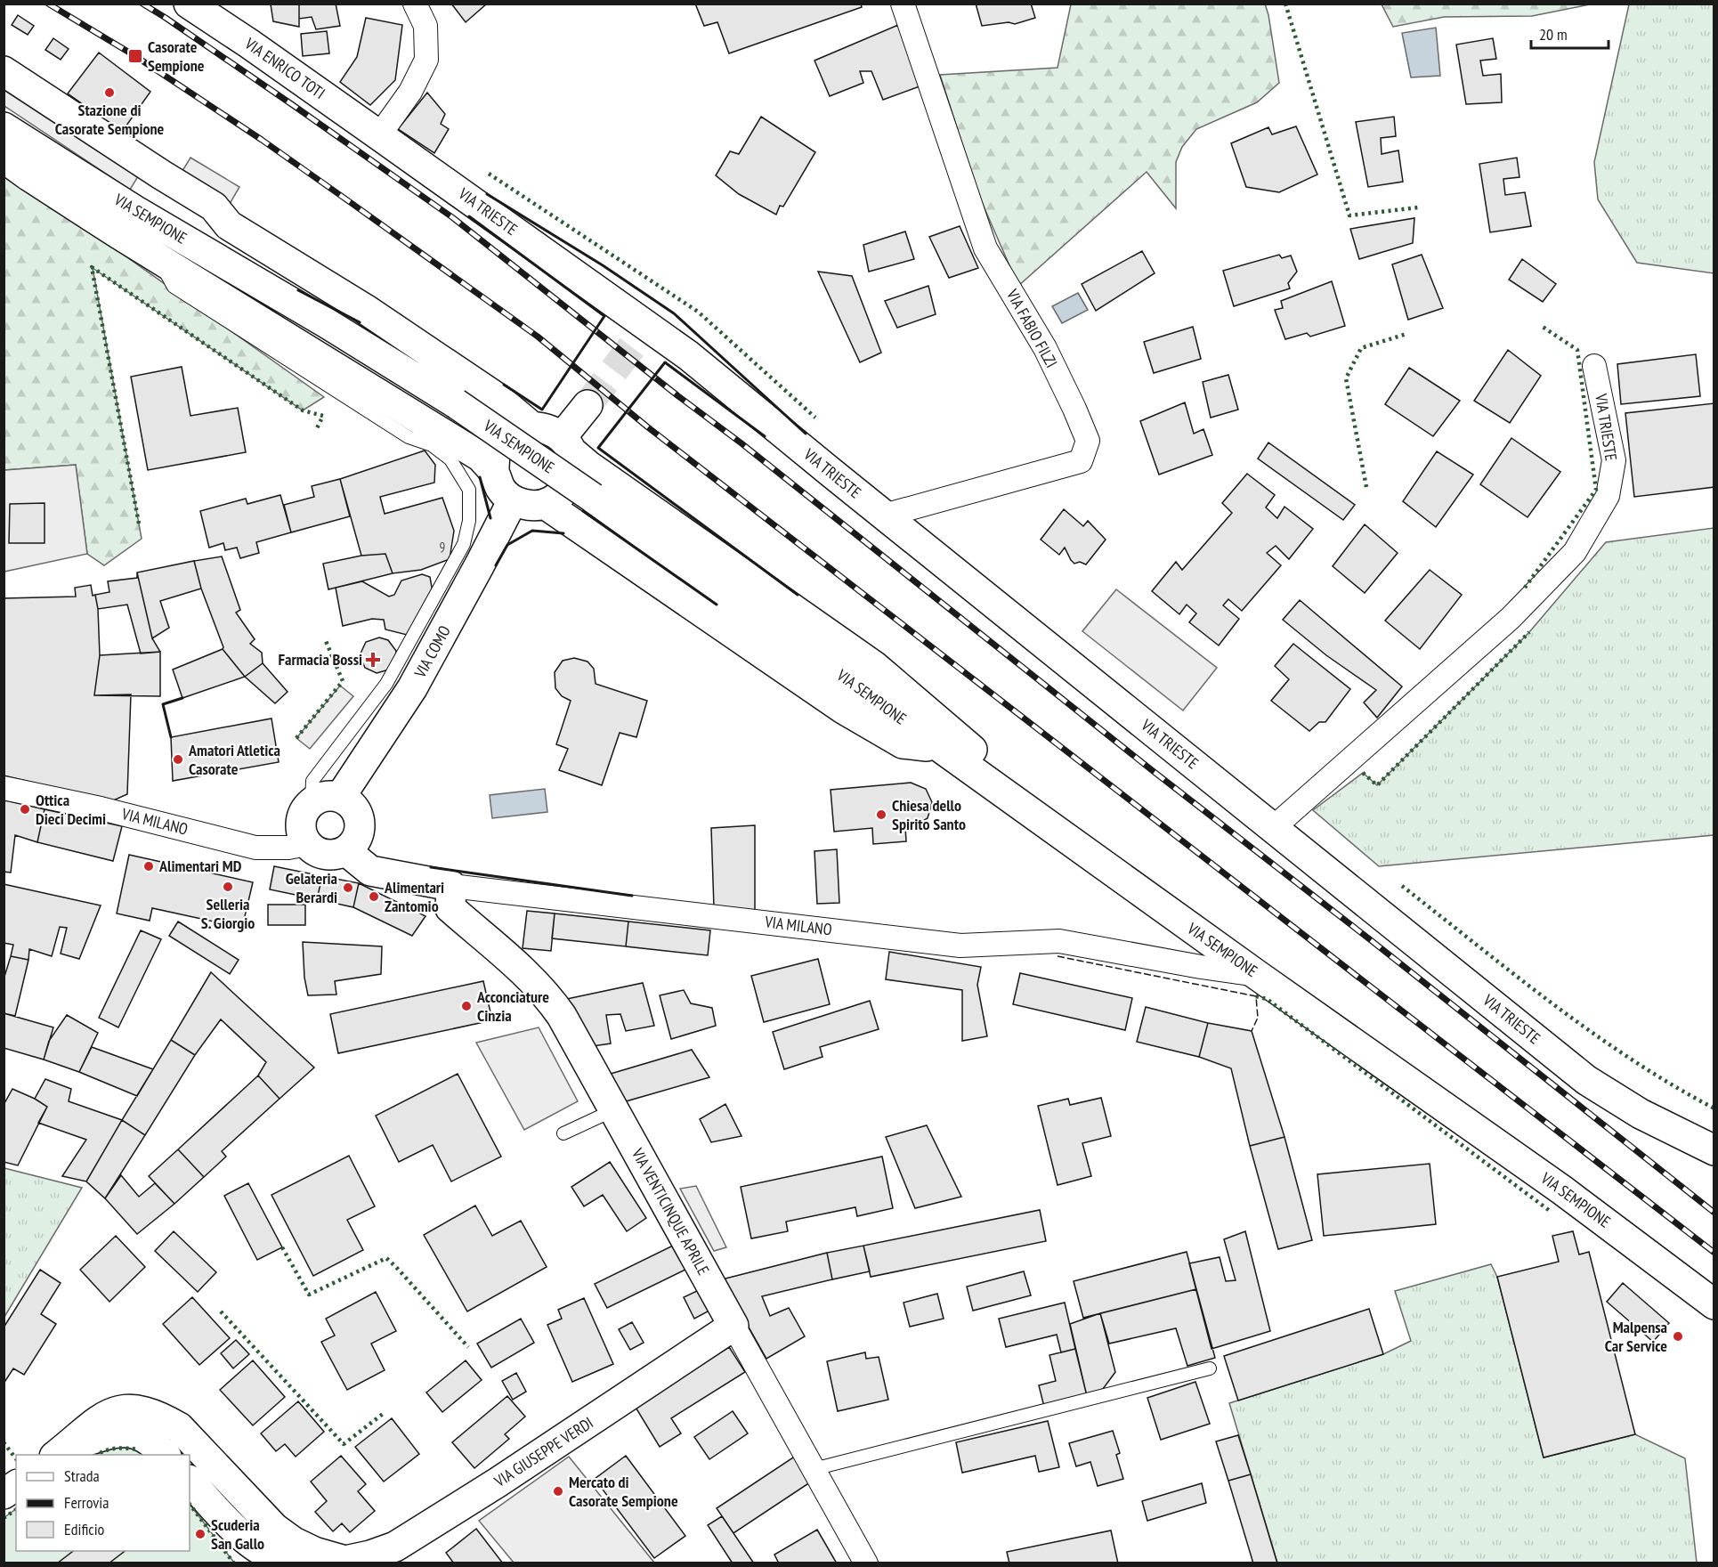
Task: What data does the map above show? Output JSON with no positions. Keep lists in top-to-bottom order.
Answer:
{
  "streets": {
    "main road": [
      "VIA ENRICO TOTI",
      "VIA TRIESTE",
      "VIA SEMPIONE",
      "VIA COMO",
      "VIA MILANO",
      "VIA VENTICINQUE APRILE",
      "VIA GIUSEPPE VERDI"
    ],
    "street": ["VIA FABIO FILZI"]
  },
  "crossings": [
    ["VIA ENRICO TOTI", "VIA TRIESTE"],
    ["VIA TRIESTE", "VIA FABIO FILZI"],
    ["VIA SEMPIONE", "VIA MILANO"],
    ["VIA COMO", "VIA MILANO"],
    ["VIA MILANO", "VIA VENTICINQUE APRILE"],
    ["VIA VENTICINQUE APRILE", "VIA GIUSEPPE VERDI"]
  ],
  "places": {
    "transit": ["Casorate Sempione"],
    "other": [
      "Stazione di Casorate Sempione",
      "Amatori Atletica Casorate",
      "Ottica Dieci Decimi",
      "Chiesa dello Spirito Santo",
      "Alimentari MD",
      "Selleria S. Giorgio",
      "Gelateria Berardi",
      "Alimentari Zantomio",
      "Acconciature Cinzia",
      "Malpensa Car Service",
      "Mercato di Casorate Sempione",
      "Scuderia San Gallo"
    ],
    "health": ["Farmacia Bossi"]
  },
  "house_numbers": ["9"],
  "legend": ["Strada", "Ferrovia", "Edificio"],
  "scale_bar": "20 m"
}
